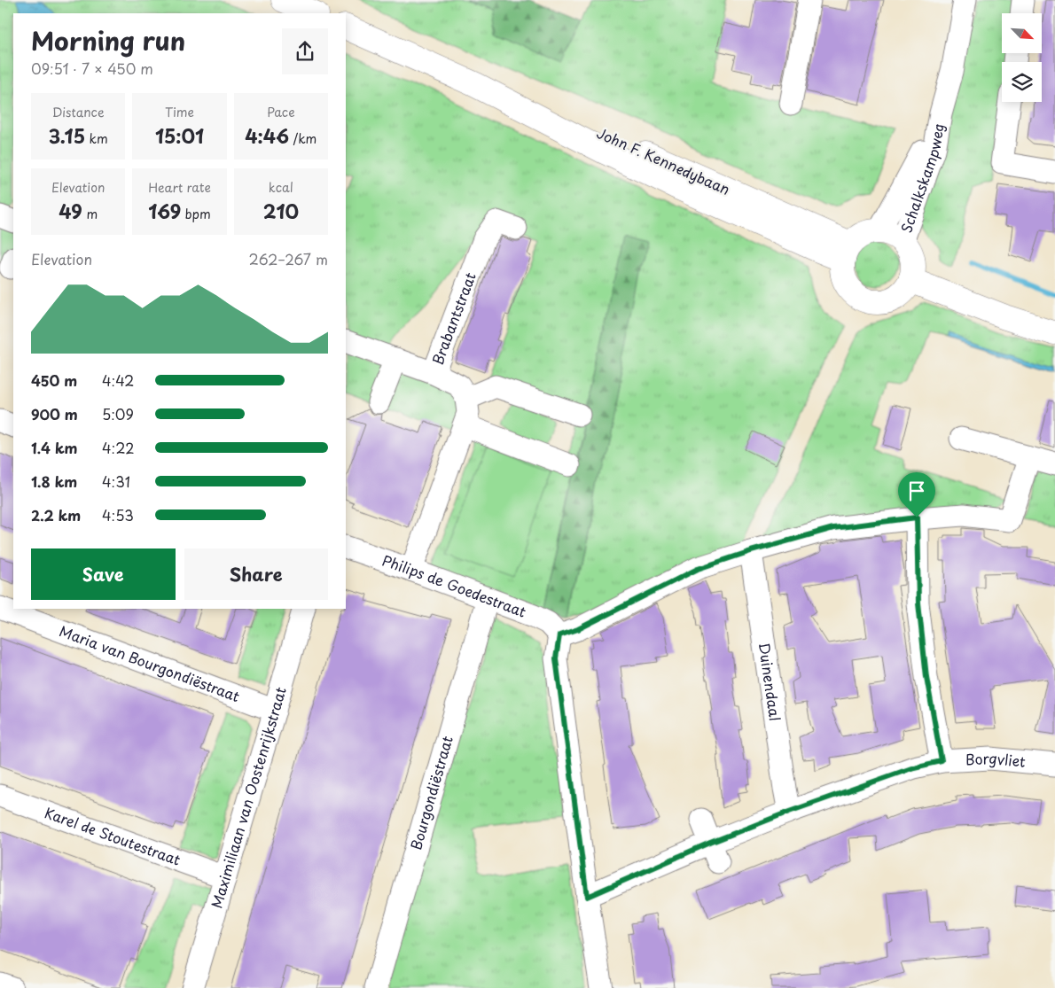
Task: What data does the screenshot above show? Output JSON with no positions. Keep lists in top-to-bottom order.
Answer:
{
  "streets": {
    "main road": ["John F. Kennedybaan"],
    "street": [
      "Schalkskampweg",
      "Brabantstraat",
      "Philips de Goedestraat",
      "Maria van Bourgondiëstraat",
      "Duinendaal",
      "Borgvliet",
      "Bourgondiëstraat",
      "Maximiliaan van Oostenrijkstraat",
      "Karel de Stoutestraat"
    ]
  },
  "crossings": [
    ["John F. Kennedybaan", "Schalkskampweg"],
    ["Philips de Goedestraat", "Bourgondiëstraat"],
    ["Maria van Bourgondiëstraat", "Maximiliaan van Oostenrijkstraat"],
    ["Duinendaal", "Borgvliet"],
    ["Maximiliaan van Oostenrijkstraat", "Karel de Stoutestraat"]
  ],
  "north": "bottom right",
  "page": {
    "heading": ["Morning run", "09:51 · 7 × 450 m"],
    "stats": [
      ["Distance", "3.15 km"],
      ["Time", "15:01"],
      ["Pace", "4:46 /km"],
      ["Elevation", "49 m"],
      ["Heart rate", "169 bpm"],
      ["kcal", "210"]
    ],
    "chart": ["Elevation", "262–267 m"],
    "list": [
      {
        "name": "450 m",
        "note": "4:42"
      },
      {
        "name": "900 m",
        "note": "5:09"
      },
      {
        "name": "1.4 km",
        "note": "4:22"
      },
      {
        "name": "1.8 km",
        "note": "4:31"
      },
      {
        "name": "2.2 km",
        "note": "4:53"
      }
    ],
    "buttons": ["Save", "Share"]
  }
}
